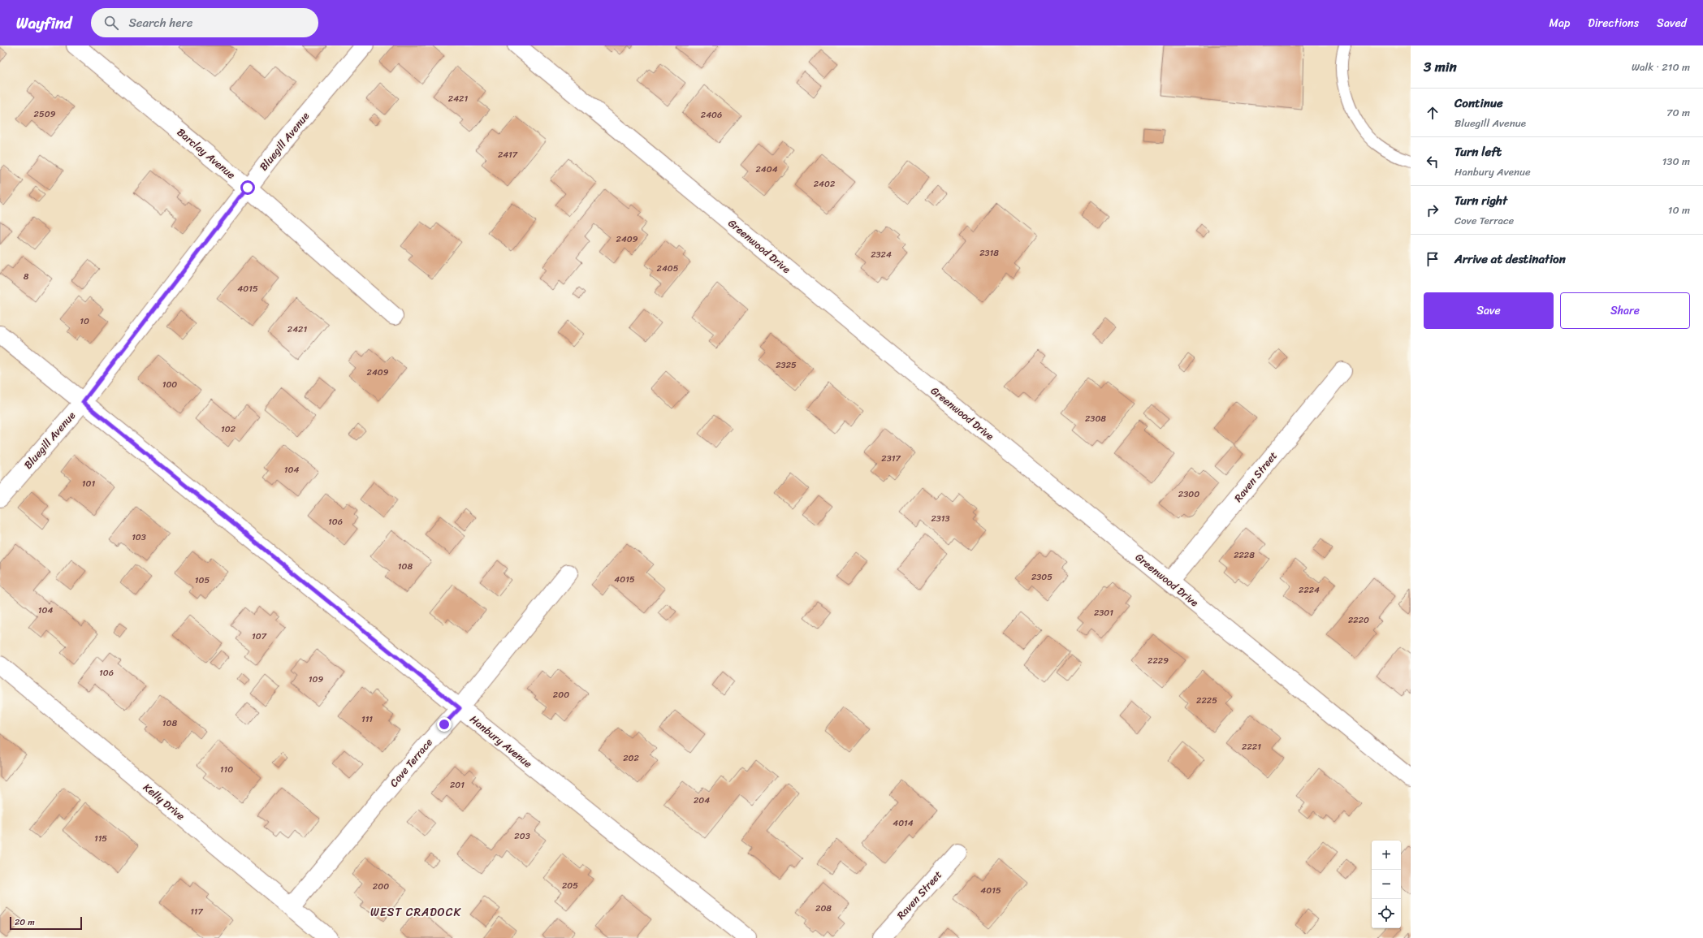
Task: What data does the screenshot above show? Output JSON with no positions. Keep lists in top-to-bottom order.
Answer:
{
  "streets": {
    "street": [
      "Bluegill Avenue",
      "Barclay Avenue",
      "Greenwood Drive",
      "Raven Street",
      "Hanbury Avenue",
      "Cove Terrace",
      "Kelly Drive"
    ]
  },
  "crossings": [
    ["Bluegill Avenue", "Barclay Avenue"],
    ["Bluegill Avenue", "Hanbury Avenue"],
    ["Greenwood Drive", "Raven Street"],
    ["Hanbury Avenue", "Cove Terrace"],
    ["Cove Terrace", "Kelly Drive"]
  ],
  "districts": ["WEST CRADOCK"],
  "house_numbers": [
    "2421",
    "2509",
    "2406",
    "2417",
    "2404",
    "2402",
    "2409",
    "2318",
    "2324",
    "2405",
    "8",
    "4015",
    "10",
    "2421",
    "2325",
    "2409",
    "100",
    "2308",
    "102",
    "2317",
    "104",
    "101",
    "2300",
    "2313",
    "106",
    "103",
    "2228",
    "108",
    "2305",
    "4015",
    "105",
    "2224",
    "104",
    "2301",
    "2220",
    "107",
    "2229",
    "106",
    "109",
    "200",
    "2225",
    "111",
    "108",
    "2221",
    "202",
    "110",
    "201",
    "204",
    "4014",
    "203",
    "115",
    "205",
    "200",
    "4015",
    "208",
    "117"
  ],
  "scale_bar": "20 m",
  "page": {
    "header": "Wayfind",
    "search": "Search here",
    "nav": ["Map", "Directions", "Saved"],
    "heading": ["3 min", "Walk · 210 m"],
    "list": [
      ["Continue", "Bluegill Avenue", "70 m"],
      ["Turn left", "Hanbury Avenue", "130 m"],
      ["Turn right", "Cove Terrace", "10 m"],
      "Arrive at destination"
    ],
    "buttons": ["Save", "Share"],
    "map_buttons": ["+", "−"],
    "scale": "20 m"
  }
}
